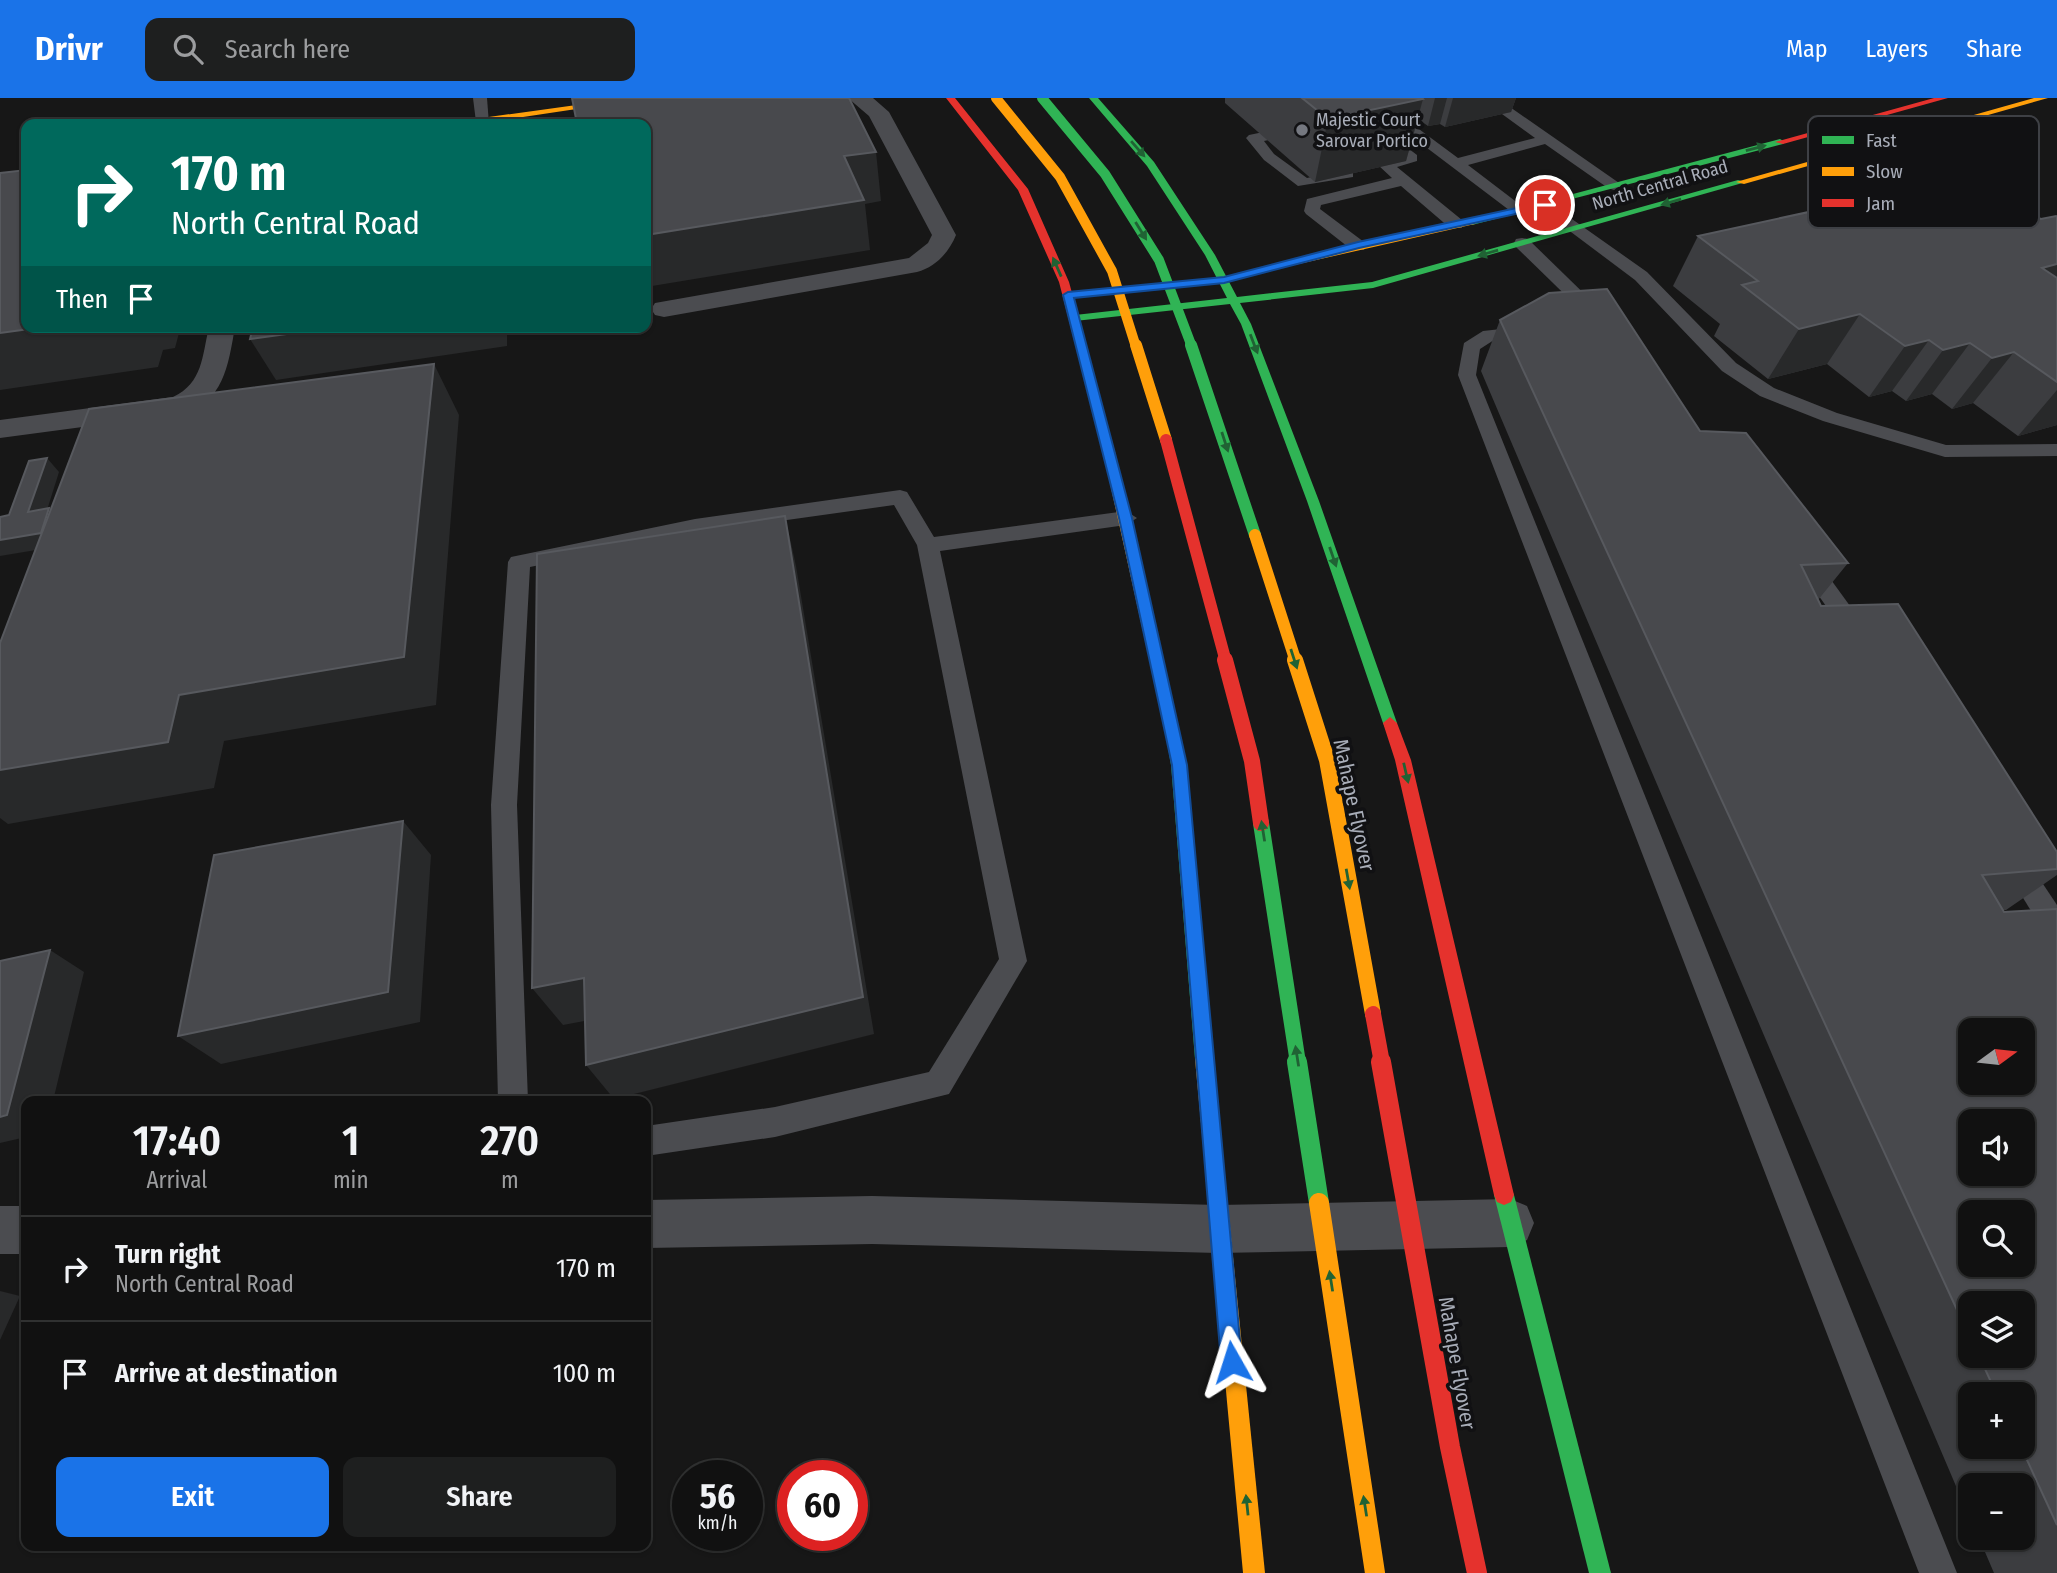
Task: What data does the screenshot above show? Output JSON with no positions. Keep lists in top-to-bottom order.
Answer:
{
  "streets": {
    "main road": ["North Central Road", "Mahape Flyover"]
  },
  "places": ["Majestic Court Sarovar Portico"],
  "legend": ["Fast", "Slow", "Jam"],
  "north": "right",
  "page": {
    "header": "Drivr",
    "search": "Search here",
    "nav": ["Map", "Layers", "Share"],
    "turn": ["170 m", "North Central Road"],
    "then": "Then",
    "map_buttons": ["+", "−"],
    "eta": [
      "17:40",
      "Arrival",
      "1",
      "min",
      "270",
      "m"
    ],
    "list": [
      {
        "name": "Turn right",
        "note": "North Central Road",
        "value": "170 m"
      },
      {
        "name": "Arrive at destination",
        "value": "100 m"
      }
    ],
    "buttons": ["Exit", "Share"],
    "speed": "56 km/h",
    "limit": "60"
  }
}
